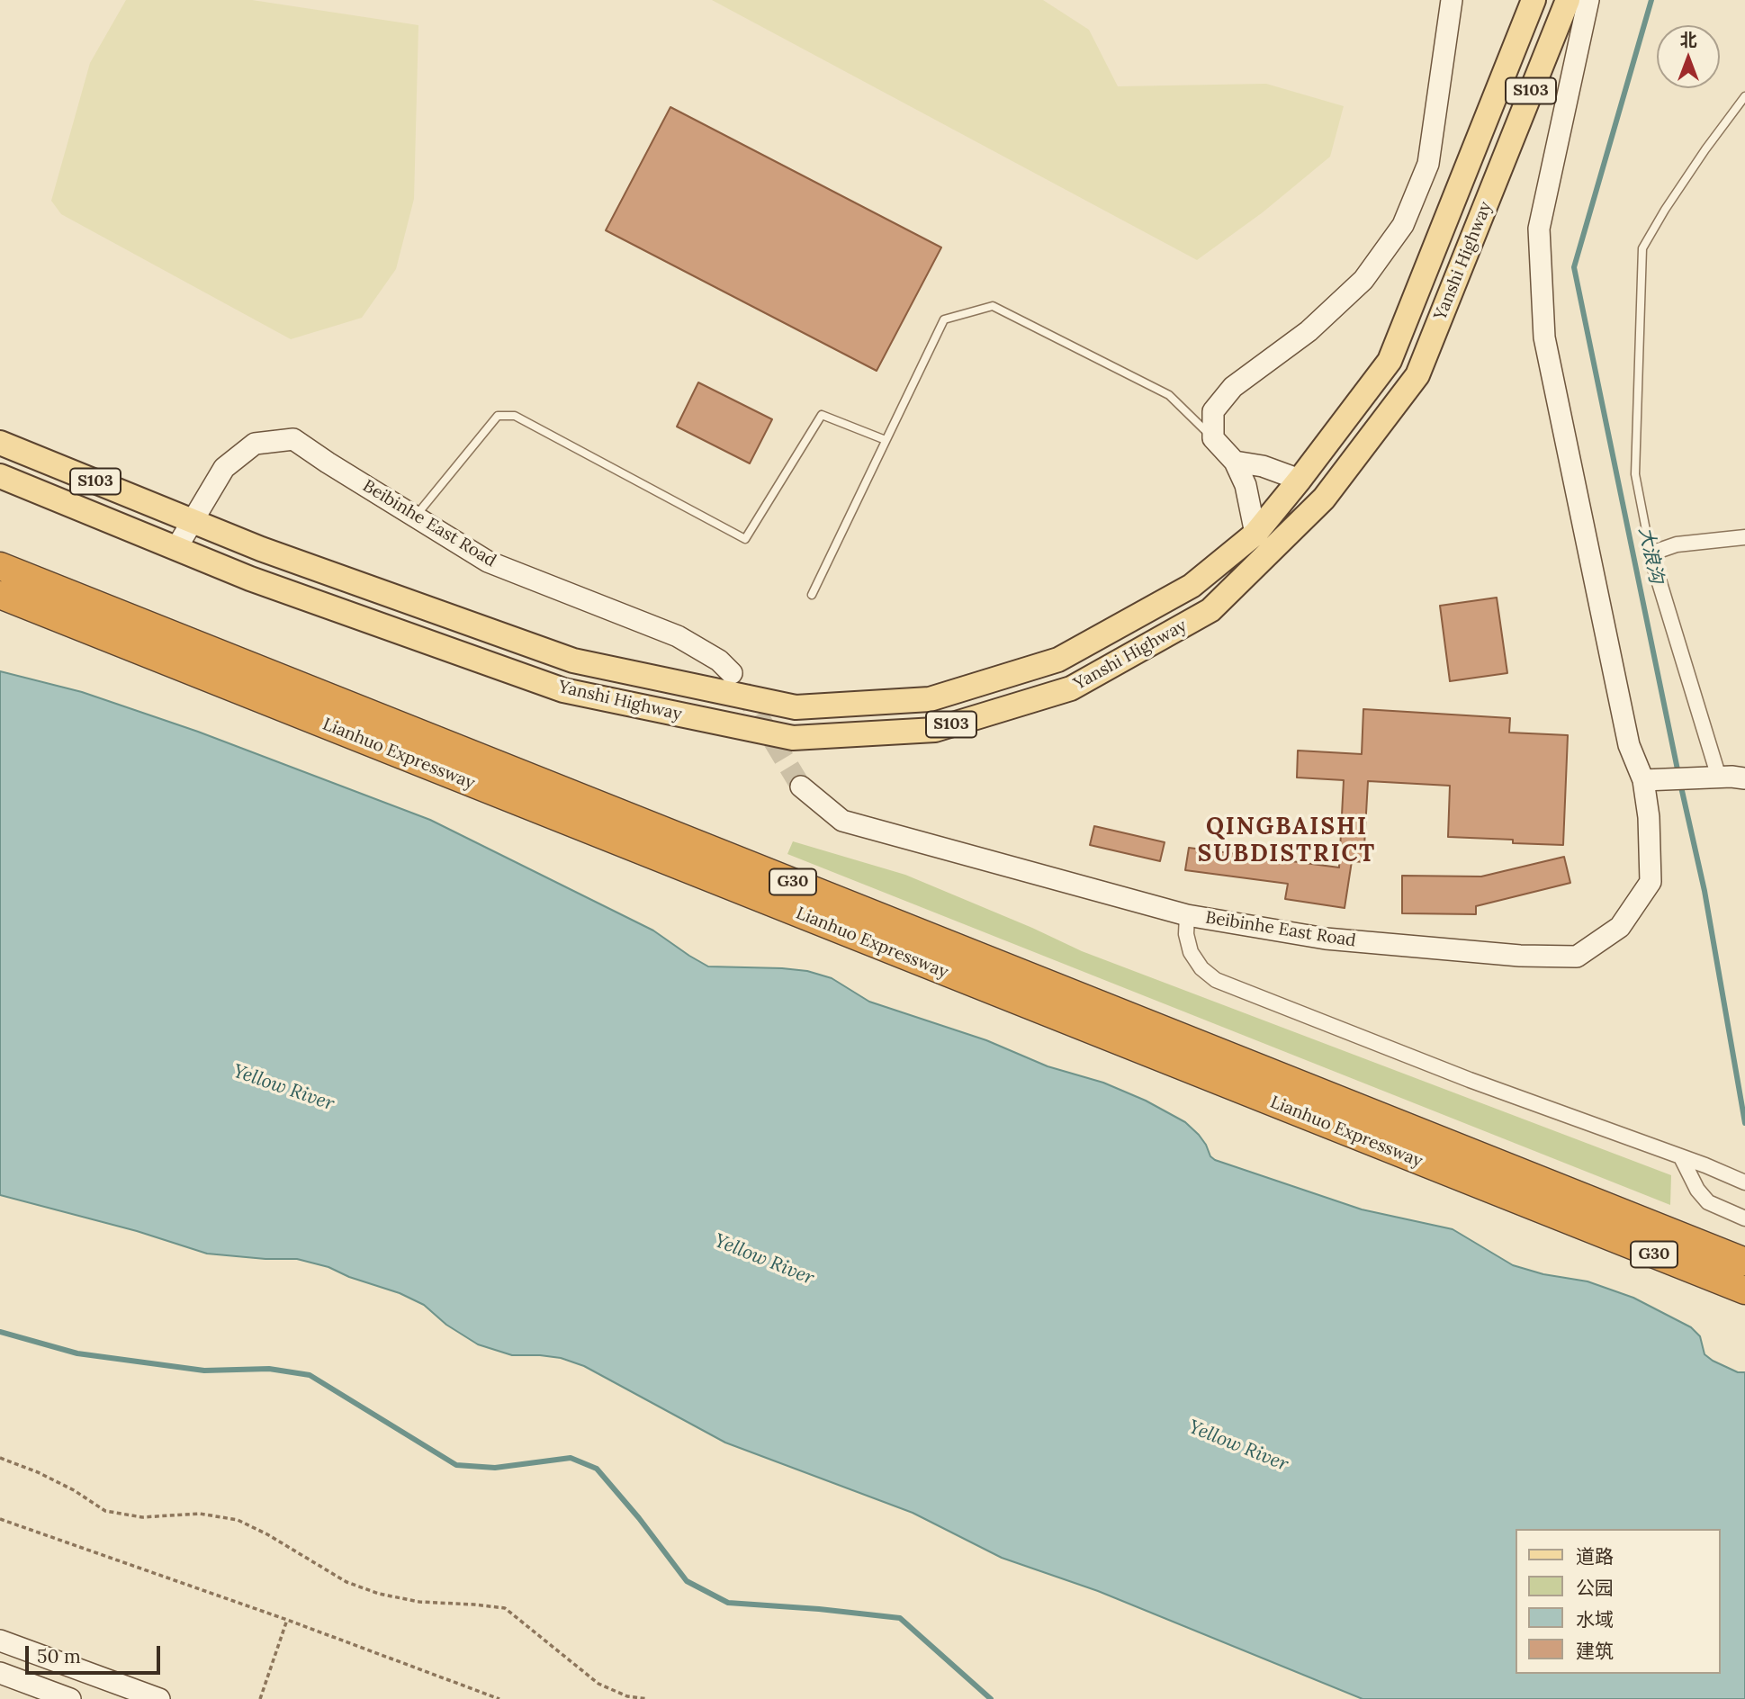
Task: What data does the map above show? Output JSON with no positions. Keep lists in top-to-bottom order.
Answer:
{
  "streets": {
    "highway": ["Lianhuo Expressway", "G30"],
    "main road": ["S103", "Yanshi Highway"],
    "street": ["Beibinhe East Road"]
  },
  "crossings": [
    ["S103", "Yanshi Highway"],
    ["S103", "Beibinhe East Road"],
    ["Yanshi Highway", "Beibinhe East Road"]
  ],
  "districts": ["QINGBAISHI SUBDISTRICT"],
  "water": ["大浪沟", "Yellow River"],
  "legend": [
    "道路",
    "公园",
    "水域",
    "建筑"
  ],
  "scale_bar": "50 m",
  "north": "top"
}
